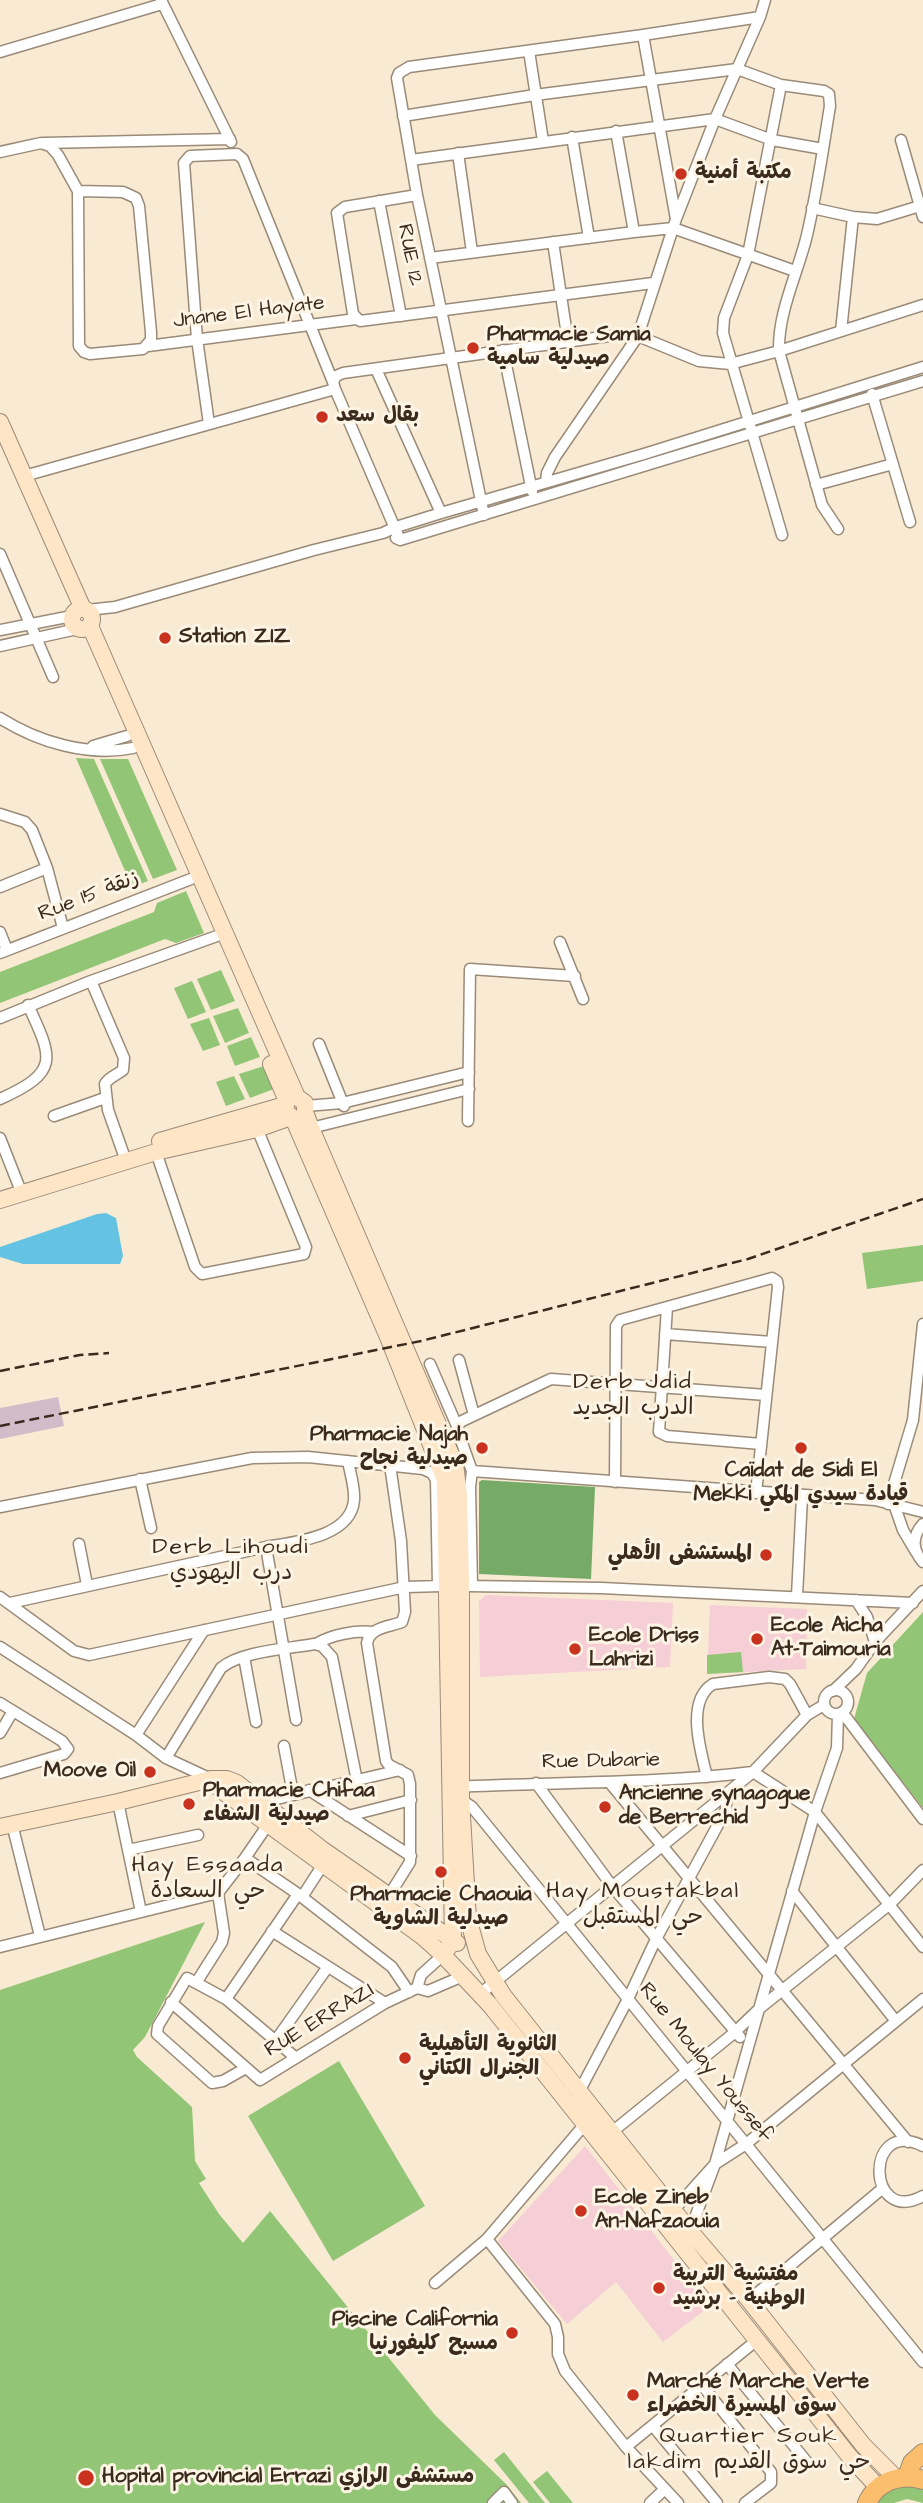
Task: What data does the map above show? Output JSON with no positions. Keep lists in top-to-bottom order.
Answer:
{
  "streets": {
    "street": [
      "RUE 12",
      "Jnane El Hayate",
      "Rue 15 زنقة",
      "Rue Dubarie",
      "RUE ERRAZI",
      "Rue Moulay Youssef"
    ]
  },
  "crossings": [
    ["RUE 12", "Jnane El Hayate"],
    ["Rue Dubarie", "Rue Moulay Youssef"]
  ],
  "districts": [
    "Derb Jdid الدرب الجديد",
    "Derb Lihoudi درب اليهودي",
    "Hay Essaada حي السعادة",
    "Hay Moustakbal حي المستقبل",
    "Quartier Souk lakdim حي سوق القديم"
  ],
  "places": [
    "مكتبة أمنية",
    "Pharmacie Samia صيدلية سامية",
    "بقال سعد",
    "Station ZIZ",
    "Pharmacie Najah صيدلية نجاح",
    "Caïdat de Sidi El Mekki قيادة سيدي المكي",
    "المستشفى الأهلي",
    "Ecole Aicha At-Taimouria",
    "Ecole Driss Lahrizi",
    "Moove Oil",
    "Pharmacie Chifaa صيدلية الشفاء",
    "Ancienne synagogue de Berrechid",
    "Pharmacie Chaouia صيدلية الشاوية",
    "الثانوية التأهيلية الجنرال الكتاني",
    "Ecole Zineb An-Nafzaouia",
    "مفتشية التربية الوطنية - برشيد",
    "Piscine California مسبح كليفورنيا",
    "Marché Marche Verte سوق المسيرة الخضراء",
    "Hopital provincial Errazi مستشفى الرازي"
  ]
}
